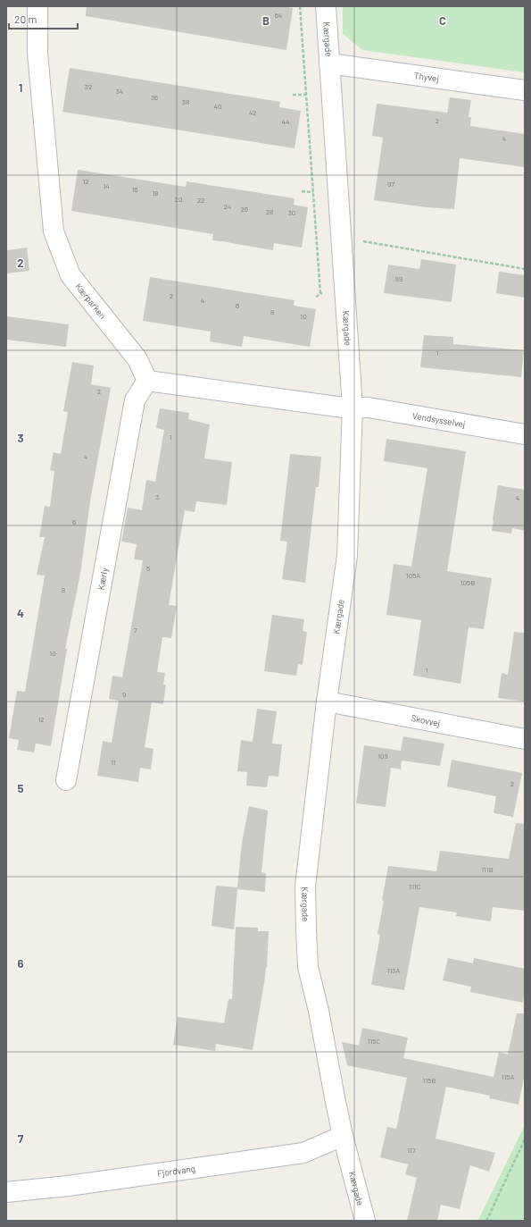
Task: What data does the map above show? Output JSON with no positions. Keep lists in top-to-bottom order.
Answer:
{
  "streets": {
    "street": [
      "Kærgade",
      "Thyvej",
      "Kærparken",
      "Vendsysselvej",
      "Kærly",
      "Skovvej",
      "Fjordvang"
    ]
  },
  "crossings": [
    ["Kærgade", "Thyvej"],
    ["Kærgade", "Vendsysselvej"],
    ["Kærgade", "Skovvej"],
    ["Kærgade", "Fjordvang"],
    ["Kærparken", "Kærly"]
  ],
  "house_numbers": [
    "64",
    "32",
    "34",
    "36",
    "38",
    "40",
    "42",
    "2",
    "44",
    "4",
    "12",
    "97",
    "14",
    "16",
    "18",
    "20",
    "22",
    "24",
    "26",
    "28",
    "30",
    "99",
    "2",
    "4",
    "6",
    "8",
    "10",
    "1",
    "2",
    "1",
    "4",
    "3",
    "4",
    "6",
    "5",
    "105A",
    "105B",
    "8",
    "7",
    "10",
    "1",
    "9",
    "12",
    "109",
    "11",
    "2",
    "111B",
    "111C",
    "113A",
    "115C",
    "115A",
    "115B",
    "117"
  ],
  "scale_bar": "20 m",
  "grid": {
    "columns": ["B", "C"],
    "rows": [
      "1",
      "2",
      "3",
      "4",
      "5",
      "6",
      "7"
    ]
  }
}
